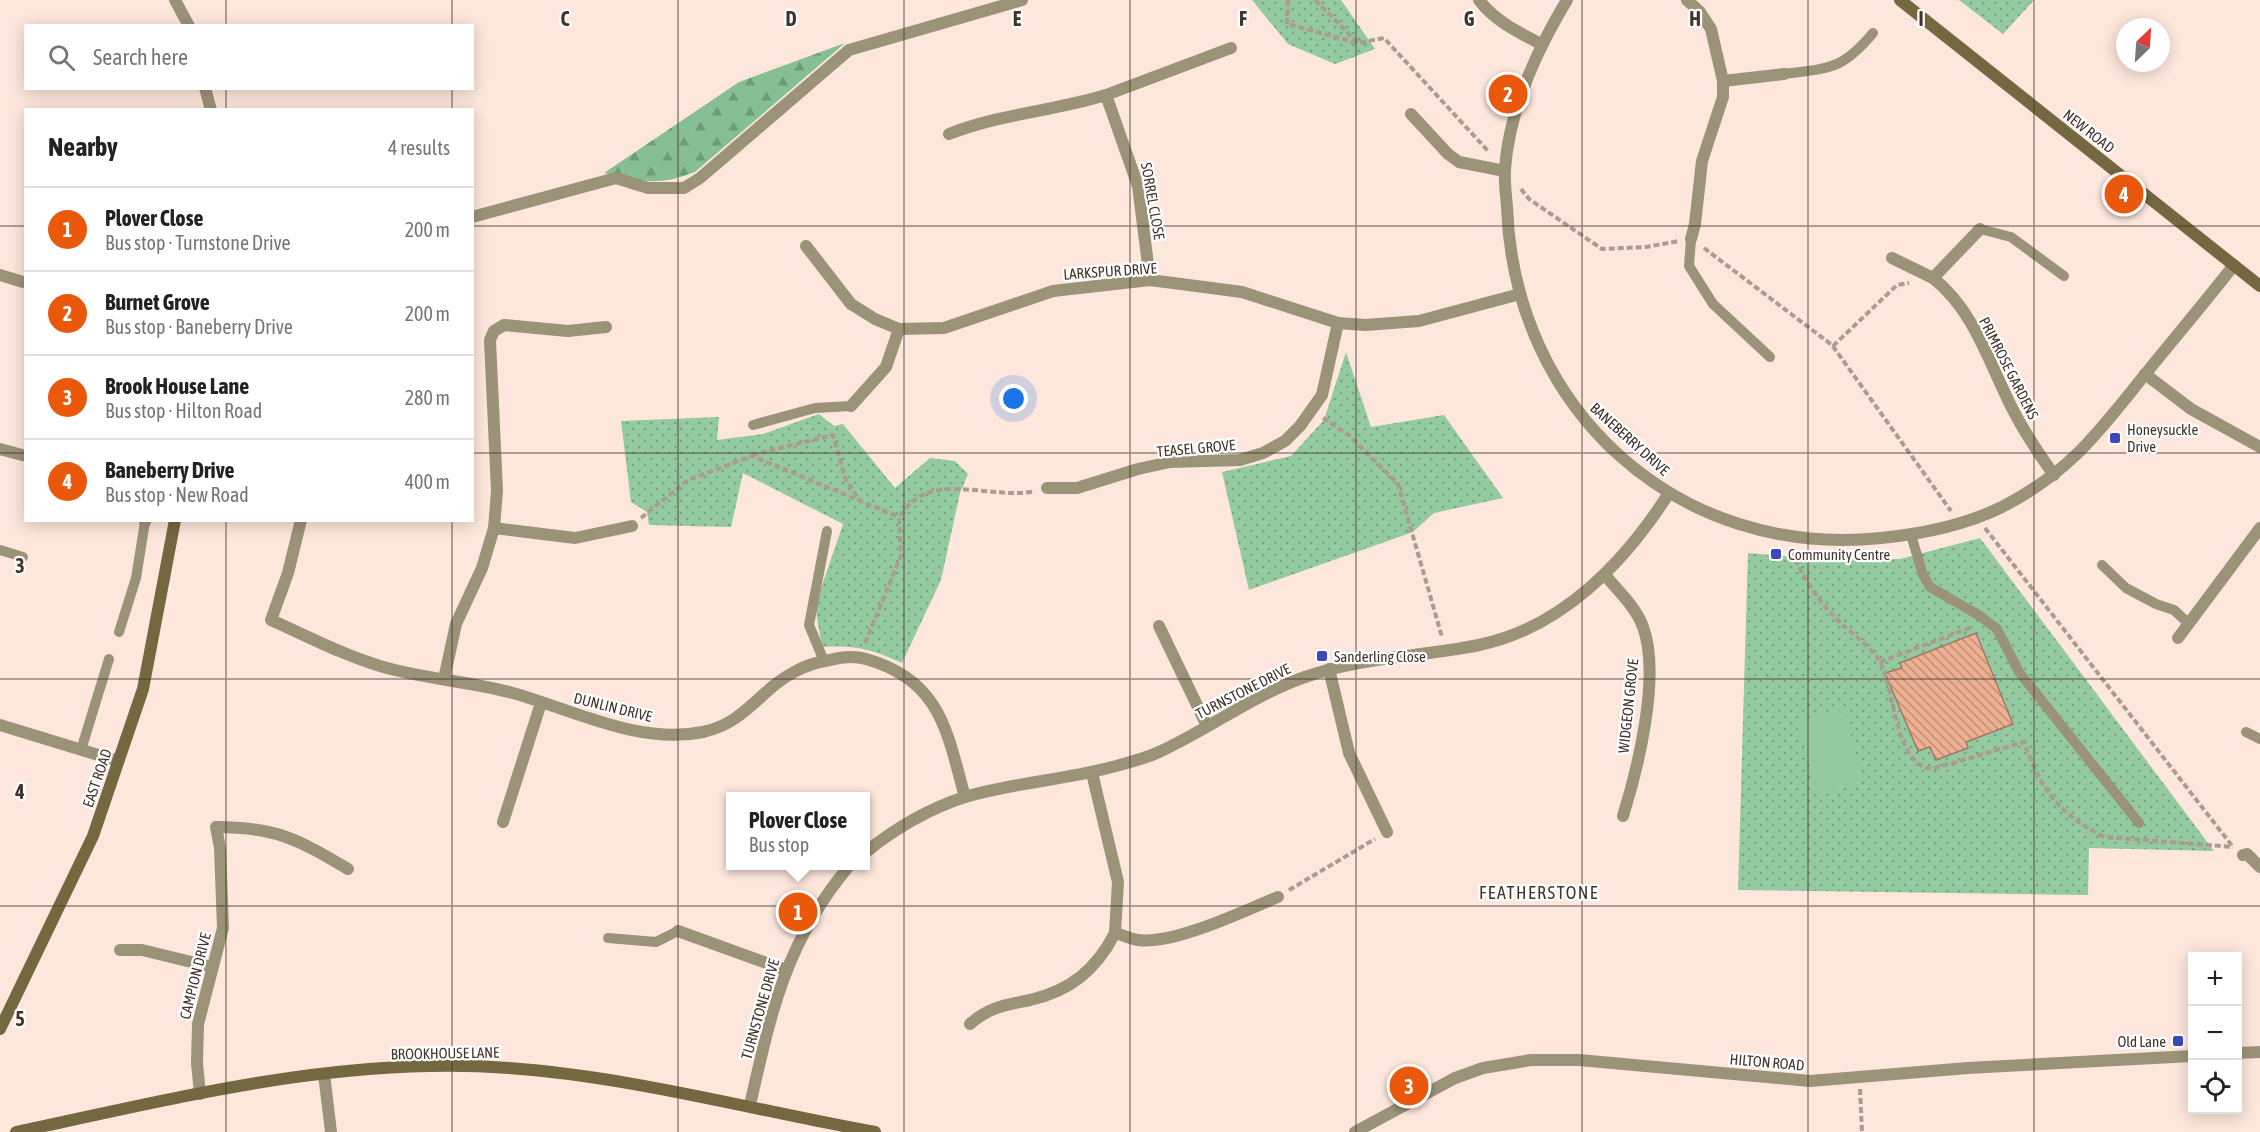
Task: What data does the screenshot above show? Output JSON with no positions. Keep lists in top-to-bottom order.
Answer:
{
  "streets": {
    "street": [
      "NEW ROAD",
      "SORREL CLOSE",
      "LARKSPUR DRIVE",
      "PRIMROSE GARDENS",
      "BANEBERRY DRIVE",
      "TEASEL GROVE",
      "TURNSTONE DRIVE",
      "WIDGEON GROVE",
      "DUNLIN DRIVE",
      "EAST ROAD",
      "CAMPION DRIVE",
      "BROOKHOUSE LANE",
      "HILTON ROAD"
    ]
  },
  "crossings": [
    ["NEW ROAD", "BANEBERRY DRIVE"],
    ["SORREL CLOSE", "LARKSPUR DRIVE"],
    ["LARKSPUR DRIVE", "BANEBERRY DRIVE"],
    ["LARKSPUR DRIVE", "TEASEL GROVE"],
    ["PRIMROSE GARDENS", "BANEBERRY DRIVE"],
    ["BANEBERRY DRIVE", "TURNSTONE DRIVE"],
    ["TURNSTONE DRIVE", "WIDGEON GROVE"],
    ["TURNSTONE DRIVE", "DUNLIN DRIVE"],
    ["TURNSTONE DRIVE", "BROOKHOUSE LANE"],
    ["CAMPION DRIVE", "BROOKHOUSE LANE"]
  ],
  "districts": ["FEATHERSTONE"],
  "places": {
    "transit": [
      "Honeysuckle Drive",
      "Community Centre",
      "Sanderling Close",
      "Old Lane"
    ]
  },
  "north": "top right",
  "page": {
    "search": "Search here",
    "pins": [
      "2",
      "4",
      "1",
      "3"
    ],
    "heading": ["Nearby", "4 results"],
    "list": [
      {
        "mark": "1",
        "name": "Plover Close",
        "note": "Bus stop · Turnstone Drive",
        "value": "200 m"
      },
      {
        "mark": "2",
        "name": "Burnet Grove",
        "note": "Bus stop · Baneberry Drive",
        "value": "200 m"
      },
      {
        "mark": "3",
        "name": "Brook House Lane",
        "note": "Bus stop · Hilton Road",
        "value": "280 m"
      },
      {
        "mark": "4",
        "name": "Baneberry Drive",
        "note": "Bus stop · New Road",
        "value": "400 m"
      }
    ],
    "popup": ["Plover Close", "Bus stop"],
    "map_buttons": ["+", "−"]
  },
  "grid": {
    "columns": [
      "C",
      "D",
      "E",
      "F",
      "G",
      "H",
      "I"
    ],
    "rows": ["3", "4", "5"]
  }
}
